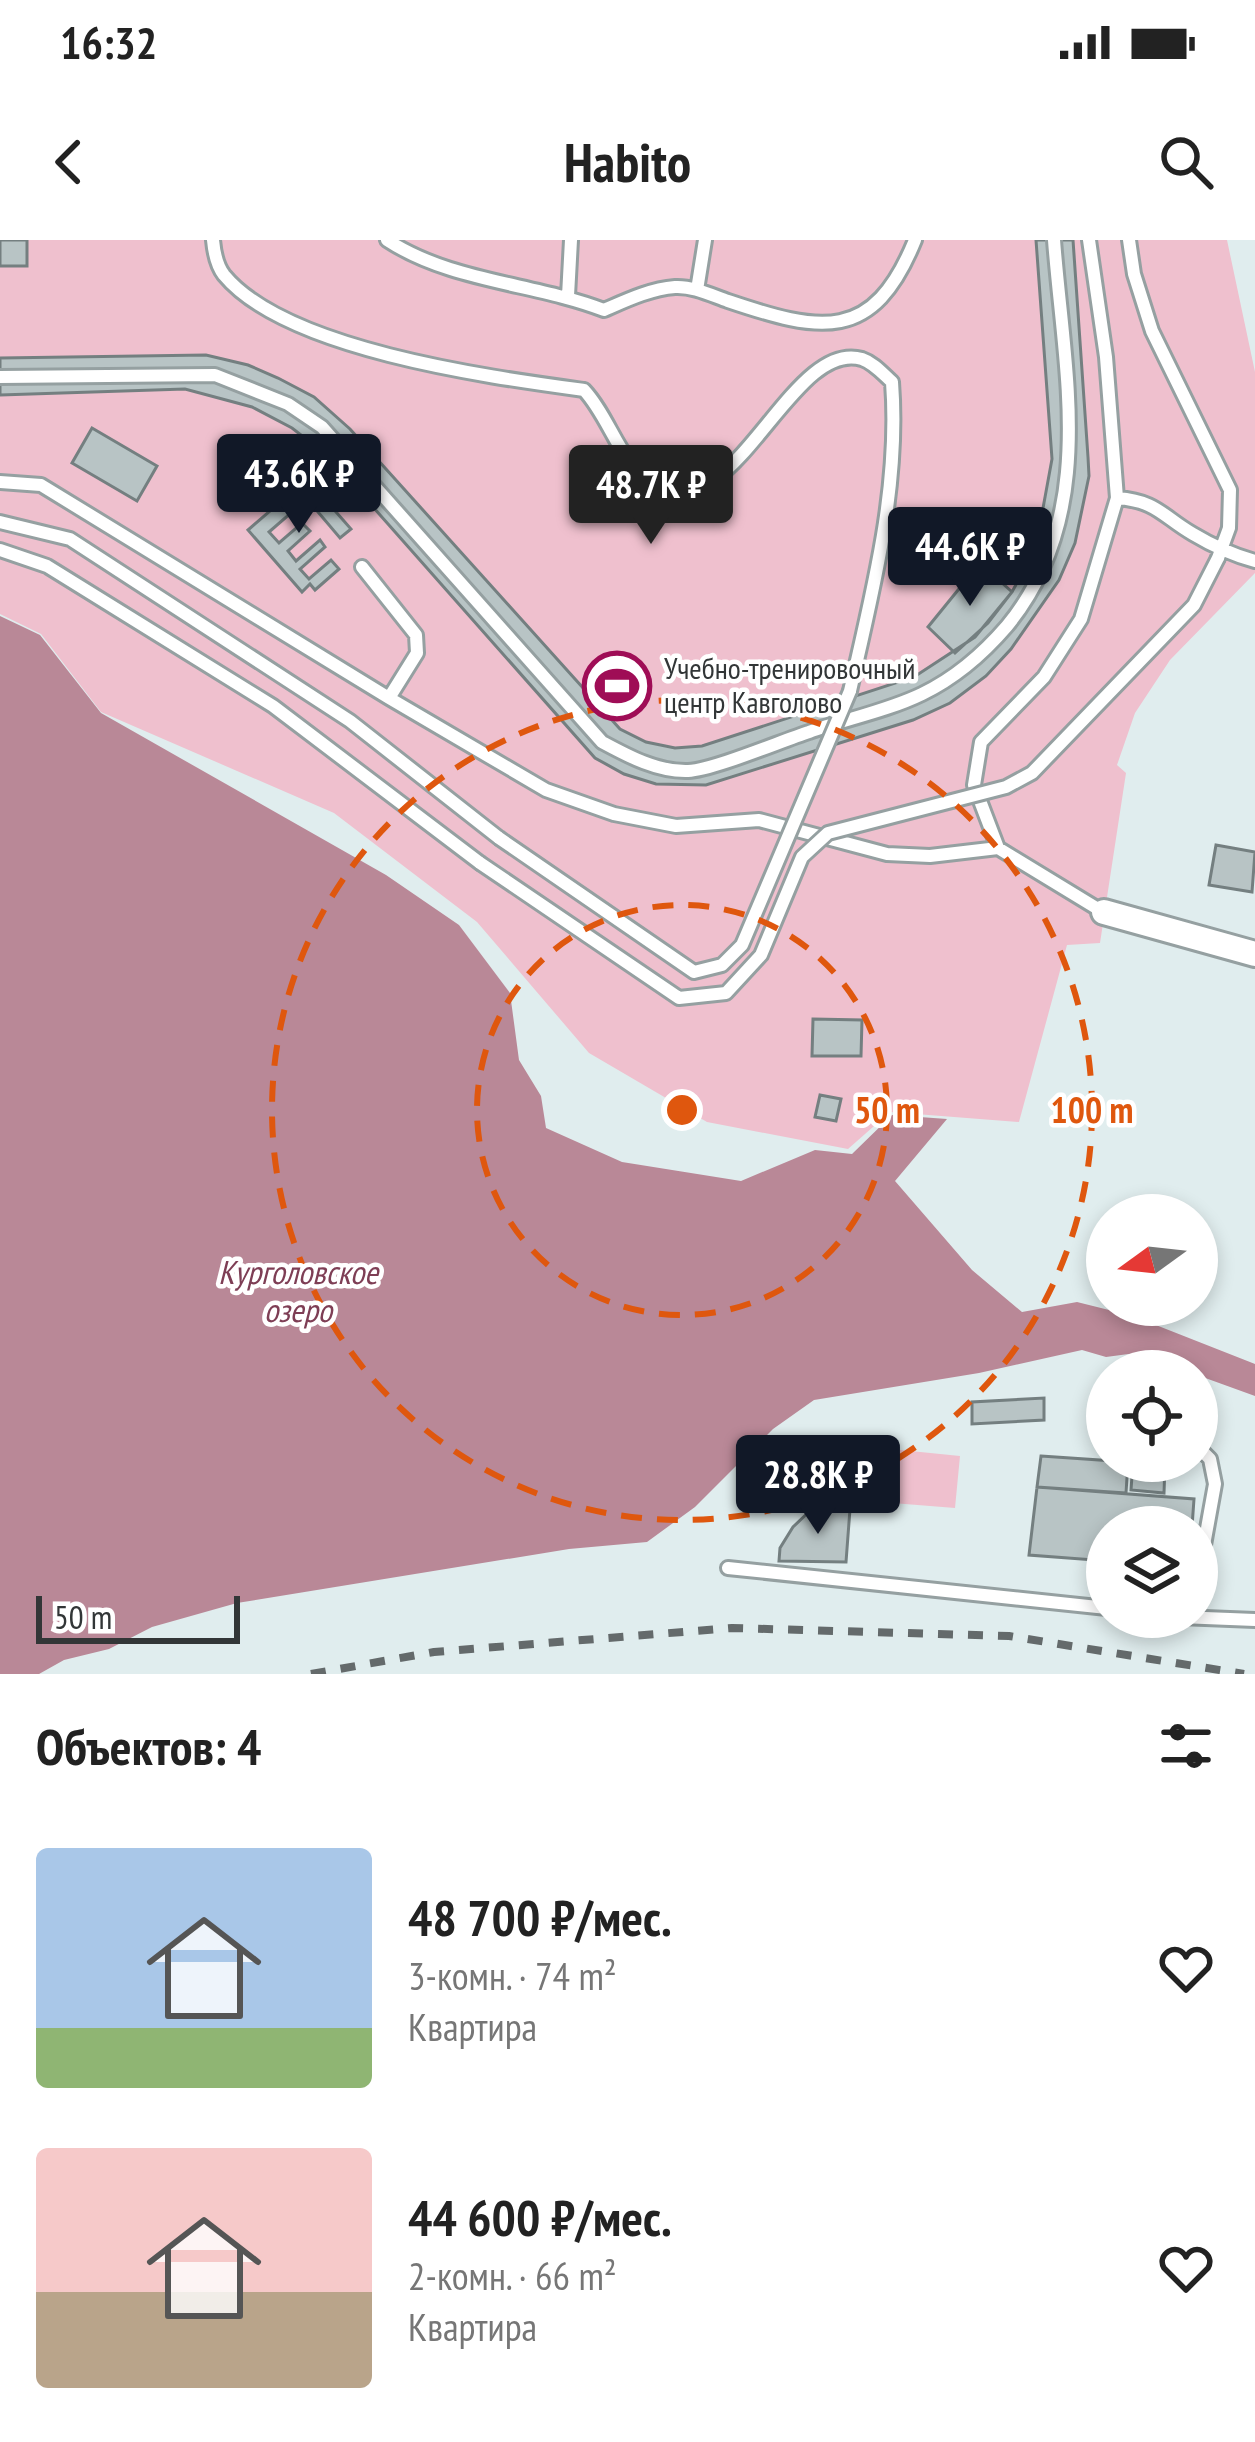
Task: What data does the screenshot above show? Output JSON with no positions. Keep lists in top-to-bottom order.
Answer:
{
  "water": ["Курголовское озеро"],
  "places": {
    "sports": ["Учебно-тренировочный центр Кавголово"]
  },
  "scale_bar": "50 m",
  "north": "left",
  "page": {
    "status": "16:32",
    "header": "Habito",
    "price": [
      "43.6K ₽",
      "48.7K ₽",
      "44.6K ₽",
      "28.8K ₽"
    ],
    "scale": "50 m",
    "heading": "Объектов: 4",
    "list": [
      {
        "name": "48 700 ₽/мес.",
        "note": "3-комн. · 74 m² · Квартира"
      },
      {
        "name": "44 600 ₽/мес.",
        "note": "2-комн. · 66 m² · Квартира"
      }
    ]
  },
  "rings": ["50 m", "100 m"]
}
